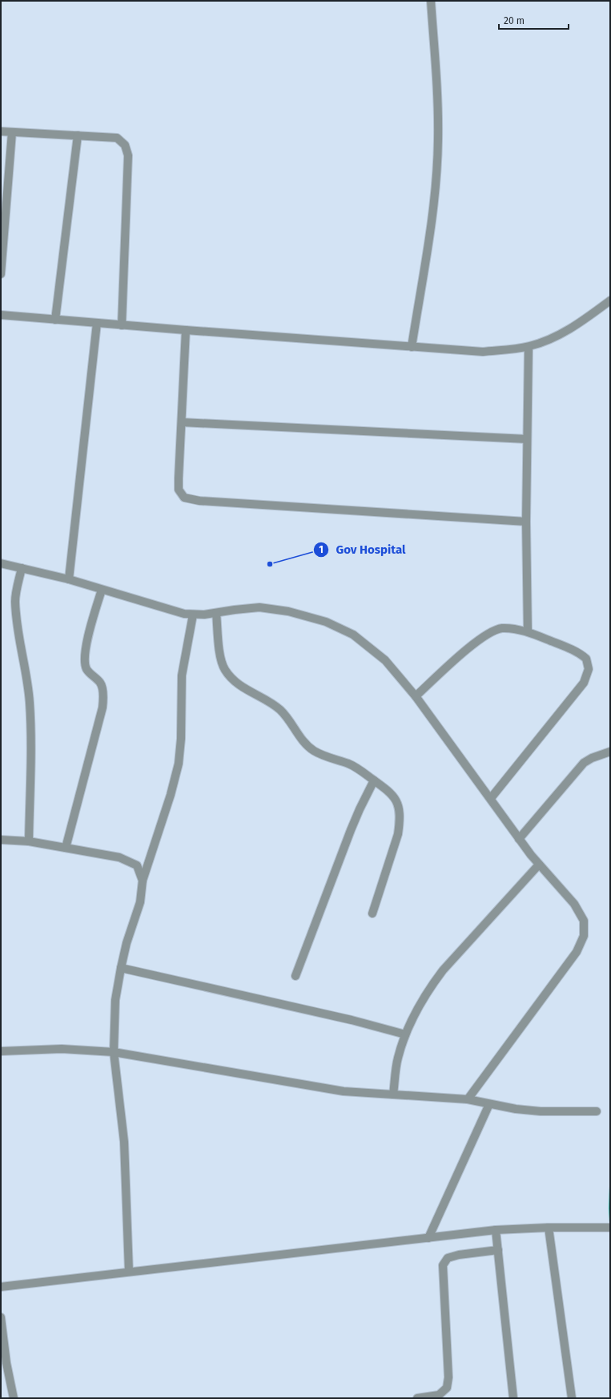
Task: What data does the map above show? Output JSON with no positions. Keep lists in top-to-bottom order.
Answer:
{
  "places": ["Gov Hospital"],
  "scale_bar": "20 m"
}
